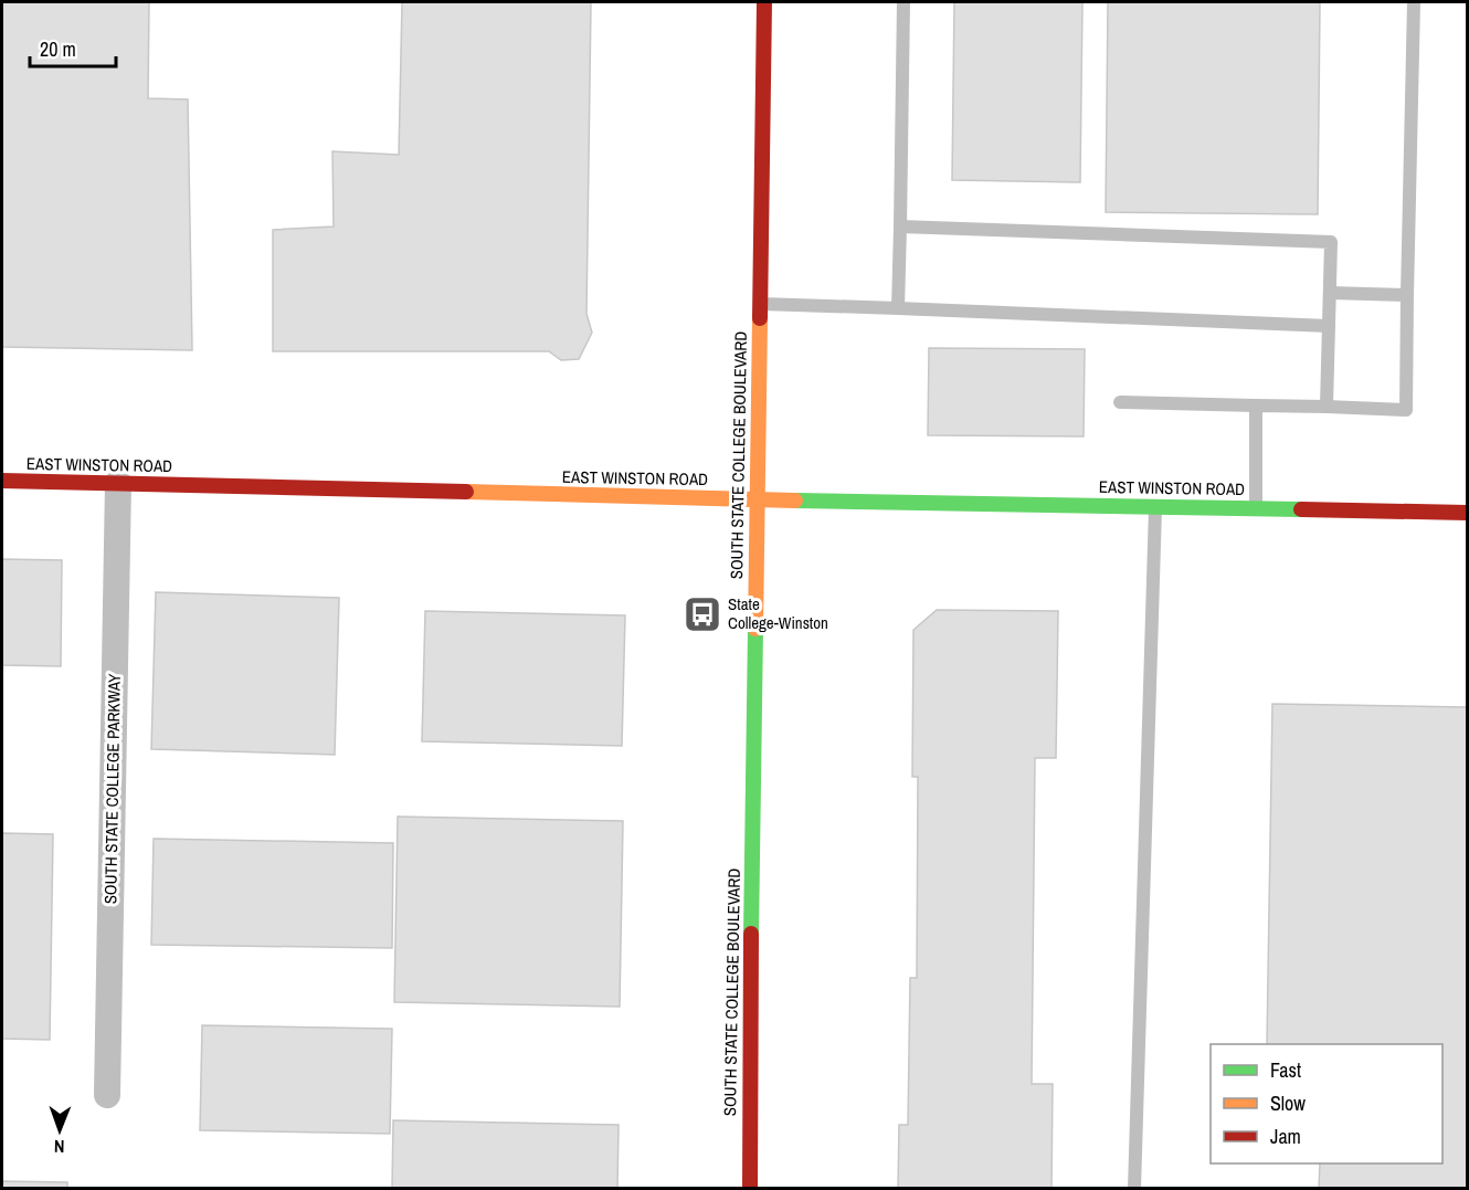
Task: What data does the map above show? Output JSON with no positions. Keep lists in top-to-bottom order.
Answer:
{
  "streets": {
    "street": ["SOUTH STATE COLLEGE BOULEVARD", "EAST WINSTON ROAD", "SOUTH STATE COLLEGE PARKWAY"]
  },
  "crossings": [
    ["SOUTH STATE COLLEGE BOULEVARD", "EAST WINSTON ROAD"],
    ["EAST WINSTON ROAD", "SOUTH STATE COLLEGE PARKWAY"]
  ],
  "places": {
    "bus stop": ["State College-Winston"]
  },
  "legend": ["Fast", "Slow", "Jam"],
  "scale_bar": "20 m",
  "north": "bottom"
}
